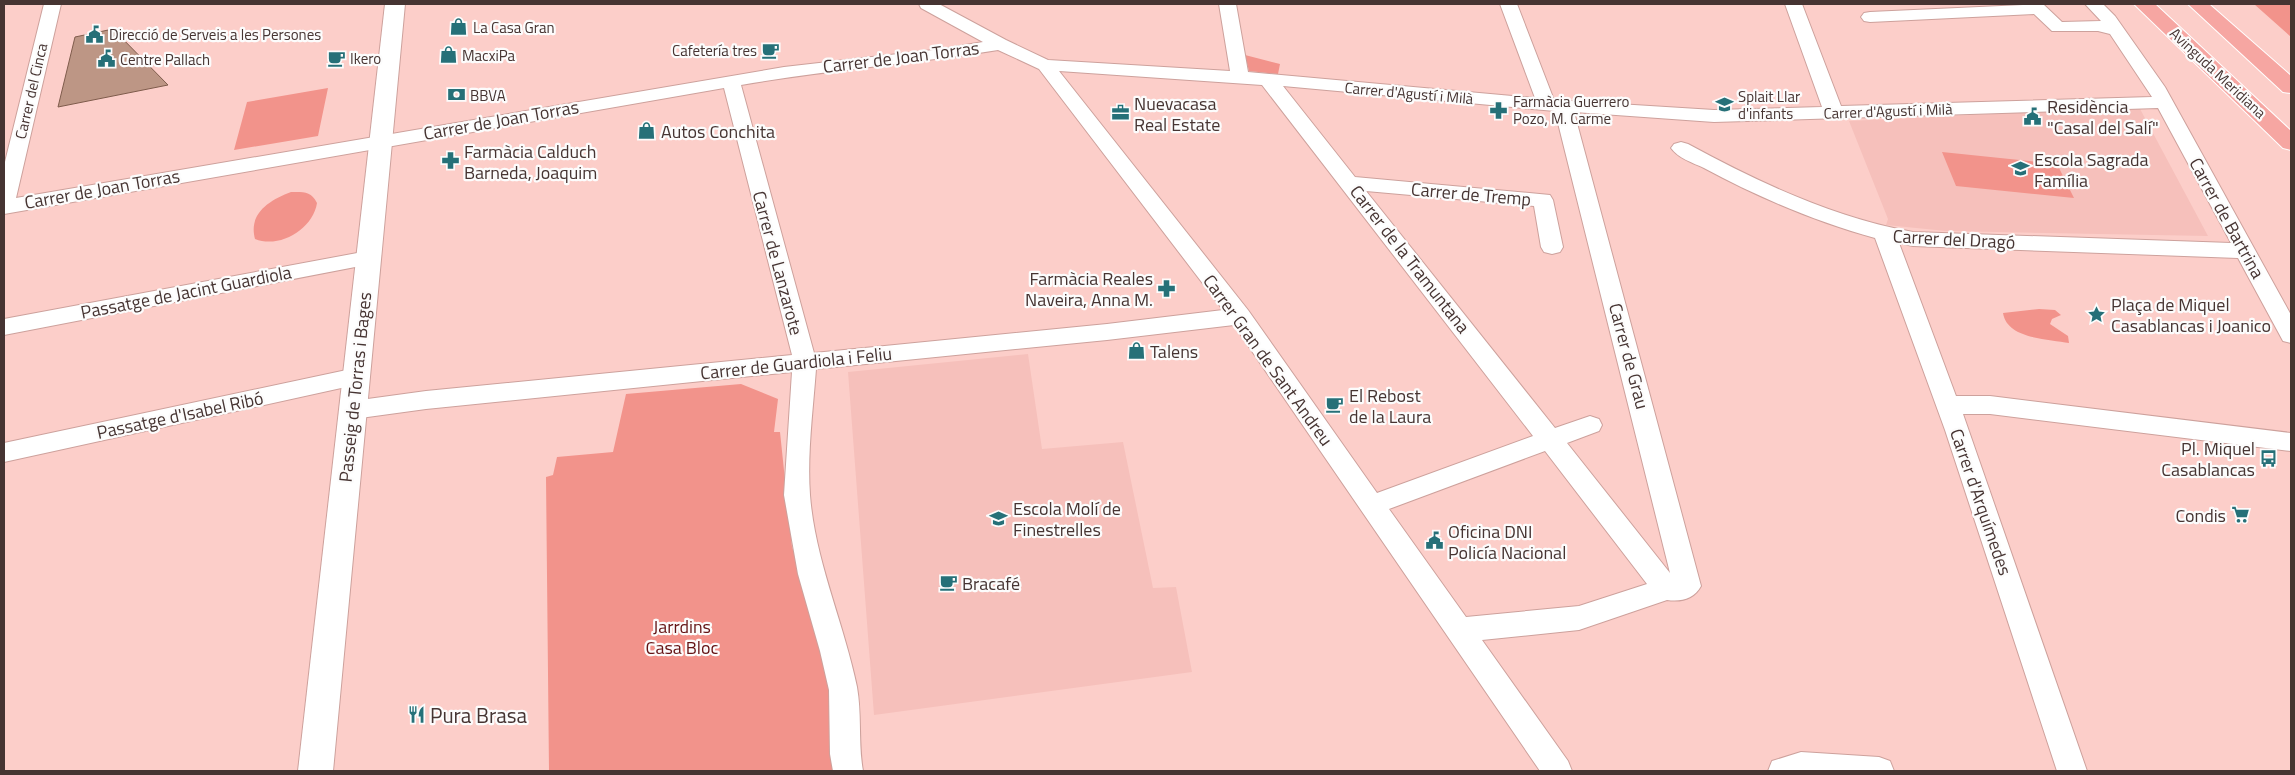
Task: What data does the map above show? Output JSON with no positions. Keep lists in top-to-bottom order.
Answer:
{
  "streets": {
    "main road": ["Avinguda Meridiana"],
    "street": [
      "Carrer de Joan Torras",
      "Carrer del Cinca",
      "Carrer d'Agustí i Milà",
      "Carrer de Tremp",
      "Carrer de Bartrina",
      "Carrer del Dragó",
      "Carrer de la Tramuntana",
      "Carrer de Lanzarote",
      "Passatge de Jacint Guardiola",
      "Carrer de Grau",
      "Carrer Gran de Sant Andreu",
      "Carrer de Guardiola i Feliu",
      "Passeig de Torras i Bages",
      "Passatge d'Isabel Ribó",
      "Carrer d'Arquímedes"
    ]
  },
  "crossings": [
    ["Carrer de Joan Torras", "Carrer del Cinca"],
    ["Carrer de Joan Torras", "Carrer de Lanzarote"],
    ["Carrer de Joan Torras", "Carrer Gran de Sant Andreu"],
    ["Carrer de Joan Torras", "Passeig de Torras i Bages"],
    ["Carrer d'Agustí i Milà", "Carrer de Bartrina"],
    ["Carrer d'Agustí i Milà", "Carrer de la Tramuntana"],
    ["Carrer d'Agustí i Milà", "Carrer de Grau"],
    ["Carrer d'Agustí i Milà", "Carrer Gran de Sant Andreu"],
    ["Carrer de Tremp", "Carrer de la Tramuntana"],
    ["Carrer de Bartrina", "Carrer del Dragó"],
    ["Carrer del Dragó", "Carrer d'Arquímedes"],
    ["Carrer de Lanzarote", "Carrer de Guardiola i Feliu"],
    ["Passatge de Jacint Guardiola", "Passeig de Torras i Bages"],
    ["Carrer de Grau", "Carrer Gran de Sant Andreu"],
    ["Carrer Gran de Sant Andreu", "Carrer de Guardiola i Feliu"],
    ["Carrer de Guardiola i Feliu", "Passeig de Torras i Bages"],
    ["Passeig de Torras i Bages", "Passatge d'Isabel Ribó"]
  ],
  "parks": ["Jarrdins Casa Bloc"],
  "places": {
    "shop": [
      "La Casa Gran",
      "MacxiPa",
      "Autos Conchita",
      "Talens"
    ],
    "public building": [
      "Direcció de Serveis a les Persones",
      "Centre Pallach",
      "Residència \"Casal del Salí\"",
      "Oficina DNI Policía Nacional"
    ],
    "cafe": [
      "Cafetería tres",
      "Ikero",
      "El Rebost de la Laura",
      "Bracafé"
    ],
    "bank": ["BBVA"],
    "school or university": ["Splait Llar d'infants", "Escola Sagrada Família", "Escola Molí de Finestrelles"],
    "pharmacy": ["Farmàcia Guerrero Pozo, M. Carme", "Farmàcia Calduch Barneda, Joaquim", "Farmàcia Reales Naveira, Anna M."],
    "office": ["Nuevacasa Real Estate"],
    "place": ["Plaça de Miquel Casablancas i Joanico"],
    "bus stop": ["Pl. Miquel Casablancas"],
    "supermarket": ["Condis"],
    "restaurant": ["Pura Brasa"]
  }
}
